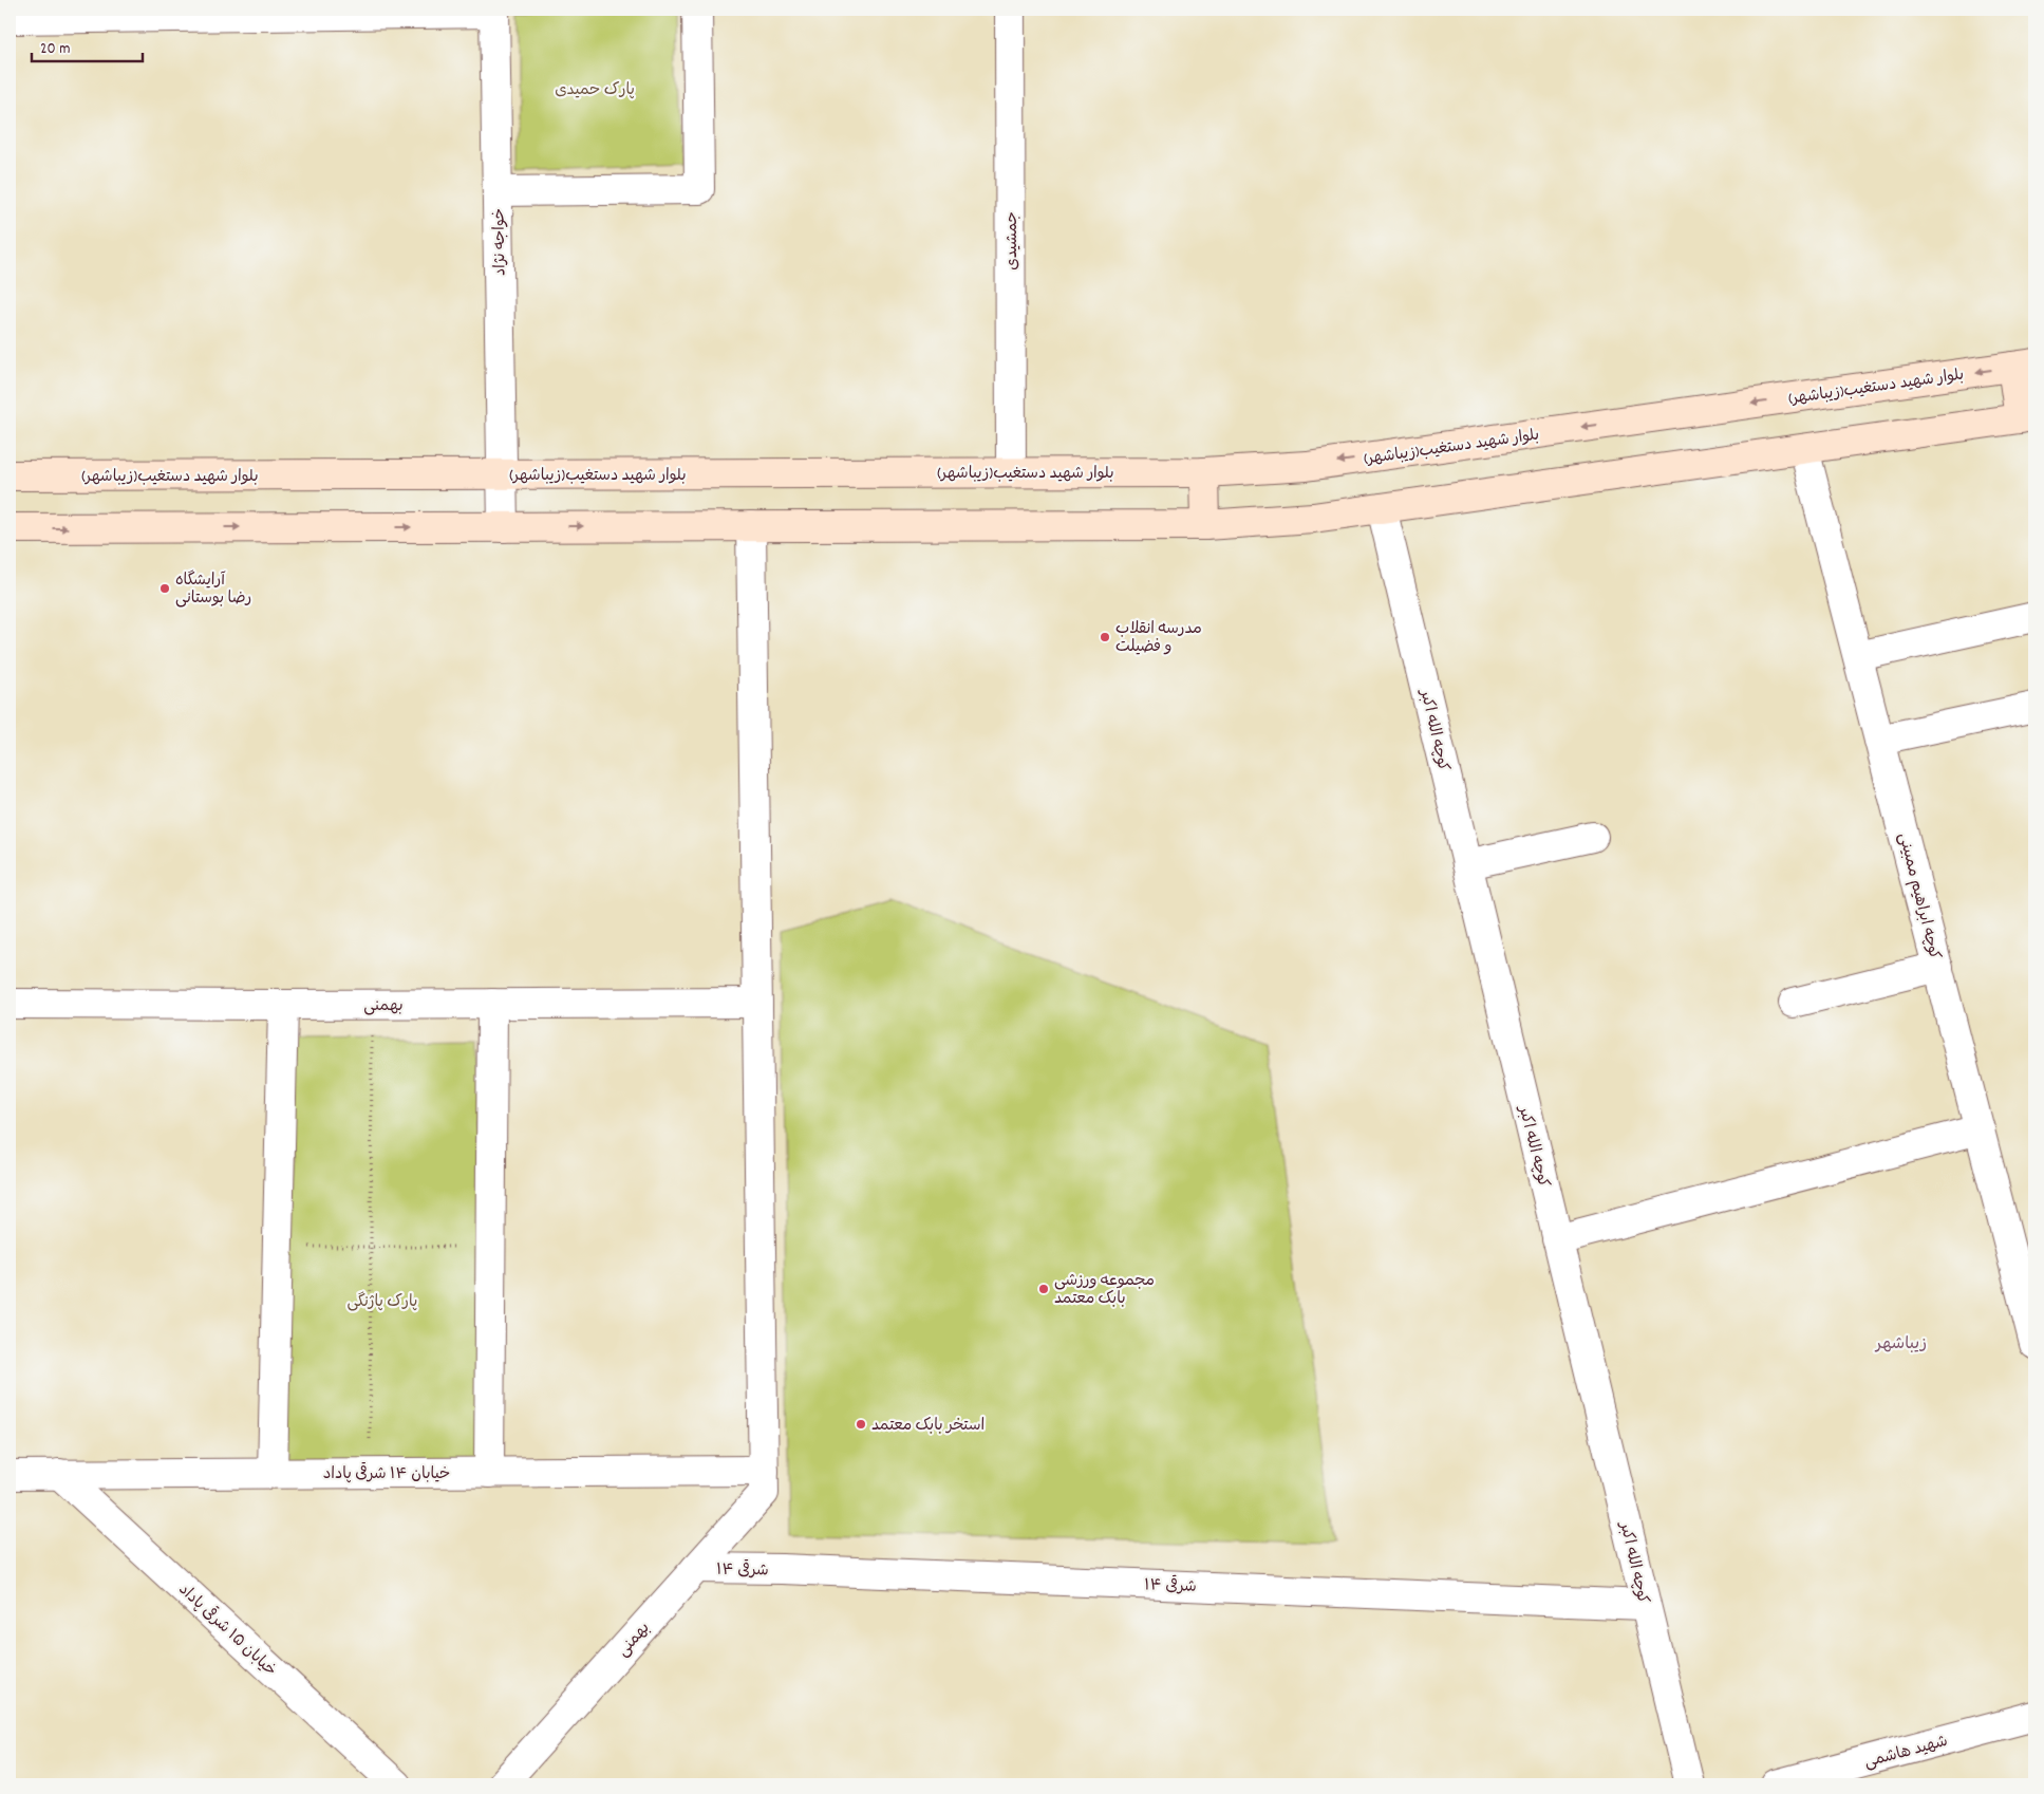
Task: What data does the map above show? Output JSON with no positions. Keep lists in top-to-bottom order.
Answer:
{
  "streets": {
    "street": [
      "جمشیدی",
      "خواجه نژاد",
      "بلوار شهید دستغیب(زیباشهر)",
      "کوچه الله اکبر",
      "کوچه ابراهیم ممبینی",
      "بهمنی",
      "خیابان ۱۴ شرقی پاداد",
      "۱۴ شرقی",
      "خیابان ۱۵ شرقی پاداد",
      "شهید هاشمی"
    ]
  },
  "crossings": [
    ["جمشیدی", "بلوار شهید دستغیب(زیباشهر)"],
    ["خواجه نژاد", "بلوار شهید دستغیب(زیباشهر)"],
    ["کوچه الله اکبر", "۱۴ شرقی"],
    ["بهمنی", "خیابان ۱۴ شرقی پاداد"],
    ["بهمنی", "۱۴ شرقی"],
    ["خیابان ۱۴ شرقی پاداد", "خیابان ۱۵ شرقی پاداد"]
  ],
  "districts": ["زیباشهر"],
  "parks": ["پارک حمیدی", "پارک پاژنگی"],
  "places": [
    "آرایشگاه رضا بوستانی",
    "مدرسه انقلاب و فضیلت",
    "مجموعه ورزشی بابک معتمد",
    "استخر بابک معتمد"
  ],
  "scale_bar": "20 m"
}
